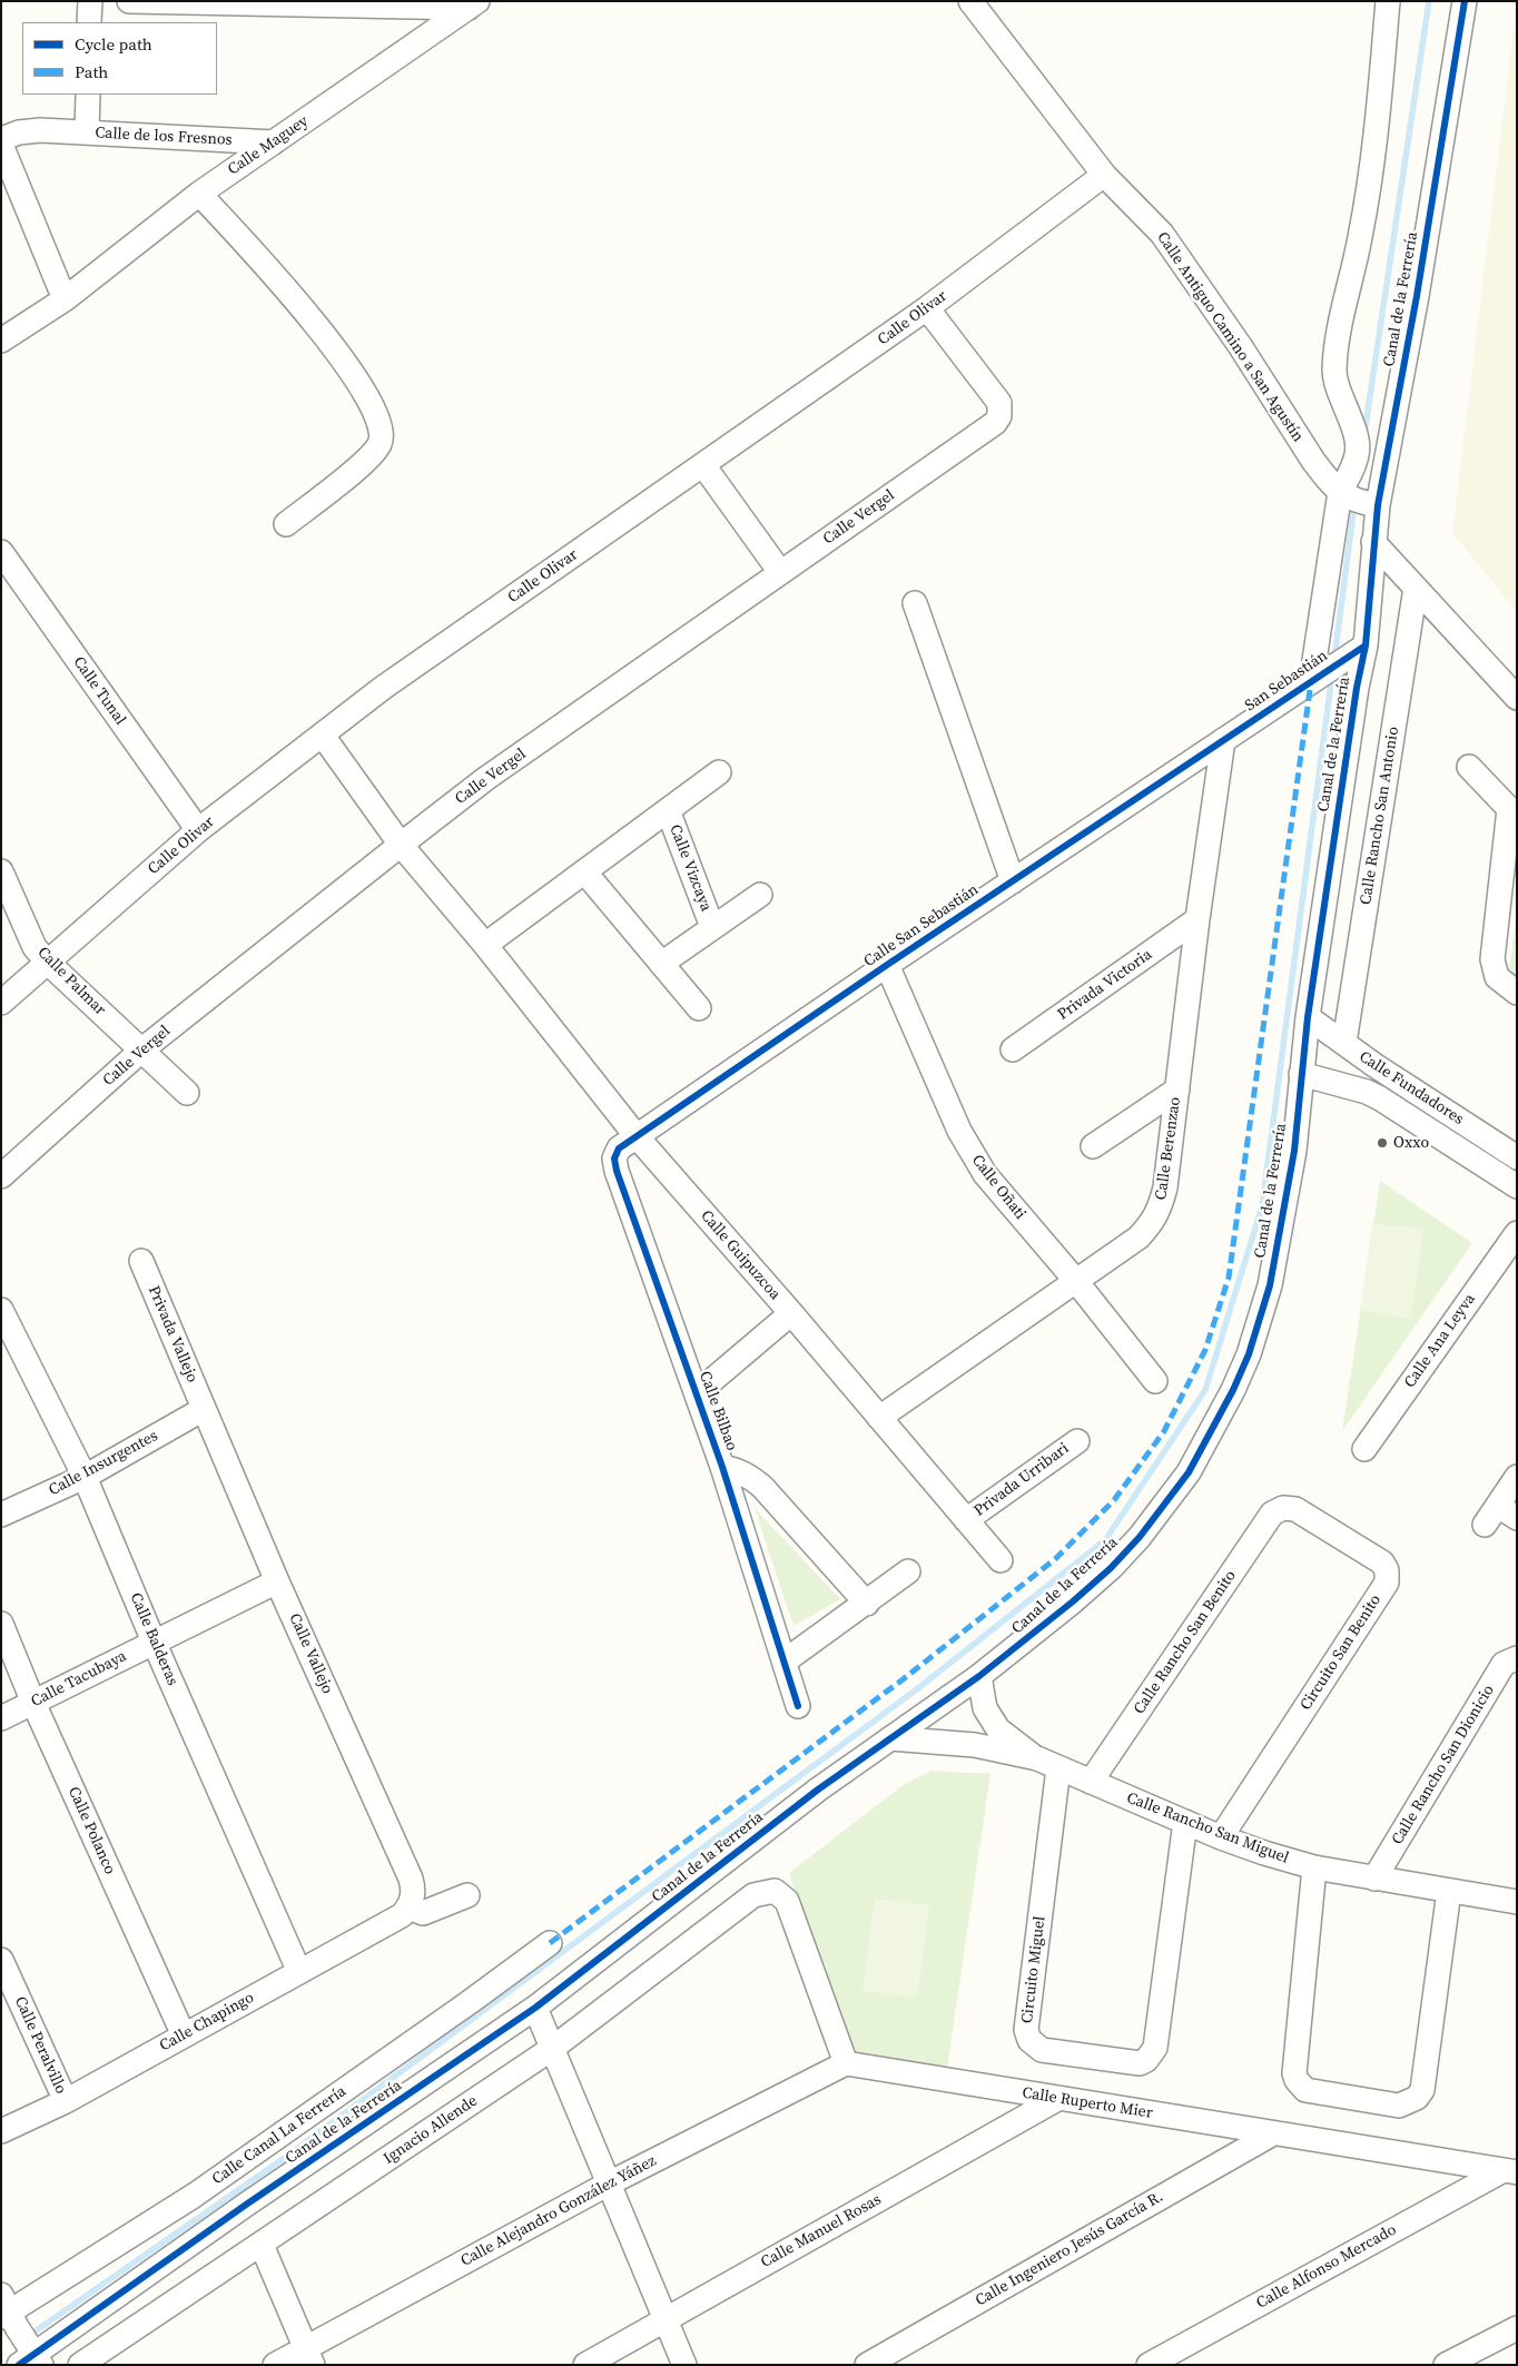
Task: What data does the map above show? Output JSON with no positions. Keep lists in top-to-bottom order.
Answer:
{
  "streets": {
    "street": [
      "Calle de los Fresnos",
      "Calle Maguey",
      "Canal de la Ferrería",
      "Calle Olivar",
      "Calle Antiguo Camino a San Agustín",
      "Calle Vergel",
      "San Sebastián",
      "Calle Tunal",
      "Calle Rancho San Antonio",
      "Calle Vizcaya",
      "Calle San Sebastián",
      "Calle Palmar",
      "Privada Victoria",
      "Calle Fundadores",
      "Calle Berenzao",
      "Calle Oñati",
      "Calle Guipuzcoa",
      "Privada Vallejo",
      "Calle Ana Leyva",
      "Calle Bilbao",
      "Calle Insurgentes",
      "Privada Urribari",
      "Calle Balderas",
      "Calle Rancho San Benito",
      "Circuito San Benito",
      "Calle Vallejo",
      "Calle Tacubaya",
      "Calle Rancho San Dionicio",
      "Calle Rancho San Miguel",
      "Calle Polanco",
      "Circuito Miguel",
      "Calle Chapingo",
      "Calle Peralvillo",
      "Calle Ruperto Mier",
      "Ignacio Allende",
      "Calle Canal La Ferrería",
      "Calle Alejandro González Yáñez",
      "Calle Manuel Rosas",
      "Calle Ingeniero Jesús García R.",
      "Calle Alfonso Mercado"
    ]
  },
  "crossings": [
    ["Calle de los Fresnos", "Calle Maguey"],
    ["Canal de la Ferrería", "Calle Antiguo Camino a San Agustín"],
    ["Canal de la Ferrería", "San Sebastián"],
    ["Canal de la Ferrería", "Calle Fundadores"],
    ["Canal de la Ferrería", "Calle Rancho San Miguel"],
    ["Calle Olivar", "Calle Antiguo Camino a San Agustín"],
    ["Calle Olivar", "Calle Vergel"],
    ["Calle Olivar", "Calle Tunal"],
    ["Calle Olivar", "Calle Palmar"],
    ["Calle Olivar", "Calle Guipuzcoa"],
    ["Calle Vergel", "Calle Palmar"],
    ["Calle Vergel", "Calle Guipuzcoa"],
    ["San Sebastián", "Calle San Sebastián"],
    ["San Sebastián", "Calle Berenzao"],
    ["Calle Rancho San Antonio", "Calle Fundadores"],
    ["Calle Vizcaya", "Calle Guipuzcoa"],
    ["Calle San Sebastián", "Calle Berenzao"],
    ["Calle San Sebastián", "Calle Oñati"],
    ["Calle San Sebastián", "Calle Guipuzcoa"],
    ["Calle San Sebastián", "Calle Bilbao"],
    ["Privada Victoria", "Calle Berenzao"],
    ["Calle Berenzao", "Calle Oñati"],
    ["Calle Berenzao", "Calle Guipuzcoa"],
    ["Calle Guipuzcoa", "Calle Bilbao"],
    ["Calle Guipuzcoa", "Privada Urribari"],
    ["Privada Vallejo", "Calle Insurgentes"],
    ["Privada Vallejo", "Calle Vallejo"],
    ["Calle Insurgentes", "Calle Balderas"],
    ["Calle Insurgentes", "Calle Vallejo"],
    ["Calle Balderas", "Calle Tacubaya"],
    ["Calle Balderas", "Calle Chapingo"],
    ["Calle Rancho San Benito", "Circuito San Benito"],
    ["Calle Rancho San Benito", "Calle Rancho San Miguel"],
    ["Circuito San Benito", "Calle Rancho San Miguel"],
    ["Calle Vallejo", "Calle Tacubaya"],
    ["Calle Vallejo", "Calle Chapingo"],
    ["Calle Tacubaya", "Calle Polanco"],
    ["Calle Rancho San Dionicio", "Calle Rancho San Miguel"],
    ["Calle Rancho San Miguel", "Circuito Miguel"],
    ["Calle Polanco", "Calle Chapingo"],
    ["Calle Chapingo", "Calle Peralvillo"],
    ["Calle Ruperto Mier", "Ignacio Allende"],
    ["Calle Ruperto Mier", "Calle Alejandro González Yáñez"],
    ["Calle Ruperto Mier", "Calle Manuel Rosas"],
    ["Calle Ruperto Mier", "Calle Ingeniero Jesús García R."],
    ["Calle Ruperto Mier", "Calle Alfonso Mercado"],
    ["Ignacio Allende", "Calle Alejandro González Yáñez"]
  ],
  "places": ["Oxxo"],
  "legend": ["Cycle path", "Path"]
}
